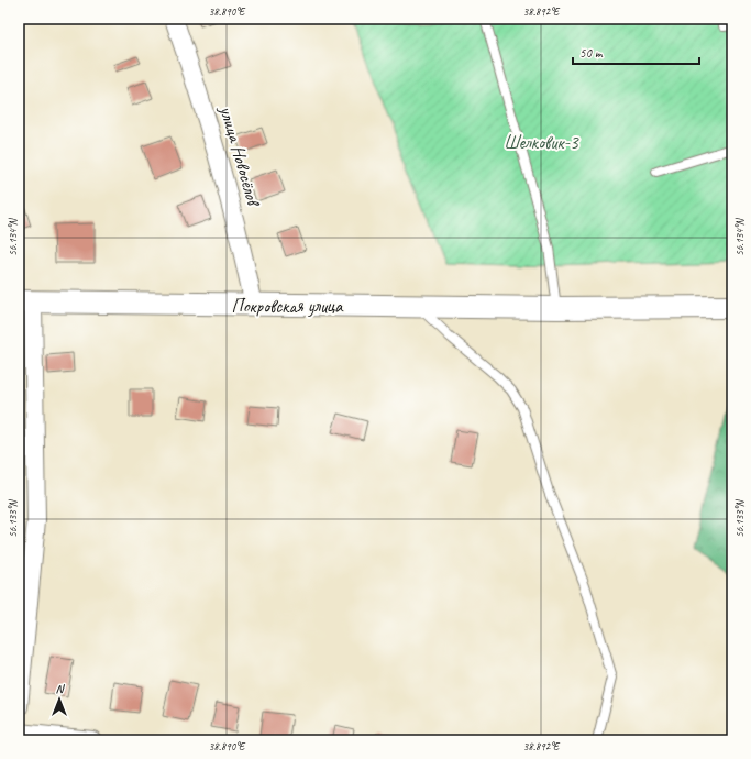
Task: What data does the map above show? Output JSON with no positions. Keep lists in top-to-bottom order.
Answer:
{
  "streets": {
    "street": ["улица Новосёлов", "Покровская улица"]
  },
  "crossings": [
    ["улица Новосёлов", "Покровская улица"]
  ],
  "parks": ["Шелковик-3"],
  "scale_bar": "50 m",
  "north": "top",
  "coordinates": [
    "38.890°E",
    "38.892°E",
    "56.134°N",
    "56.133°N"
  ]
}
